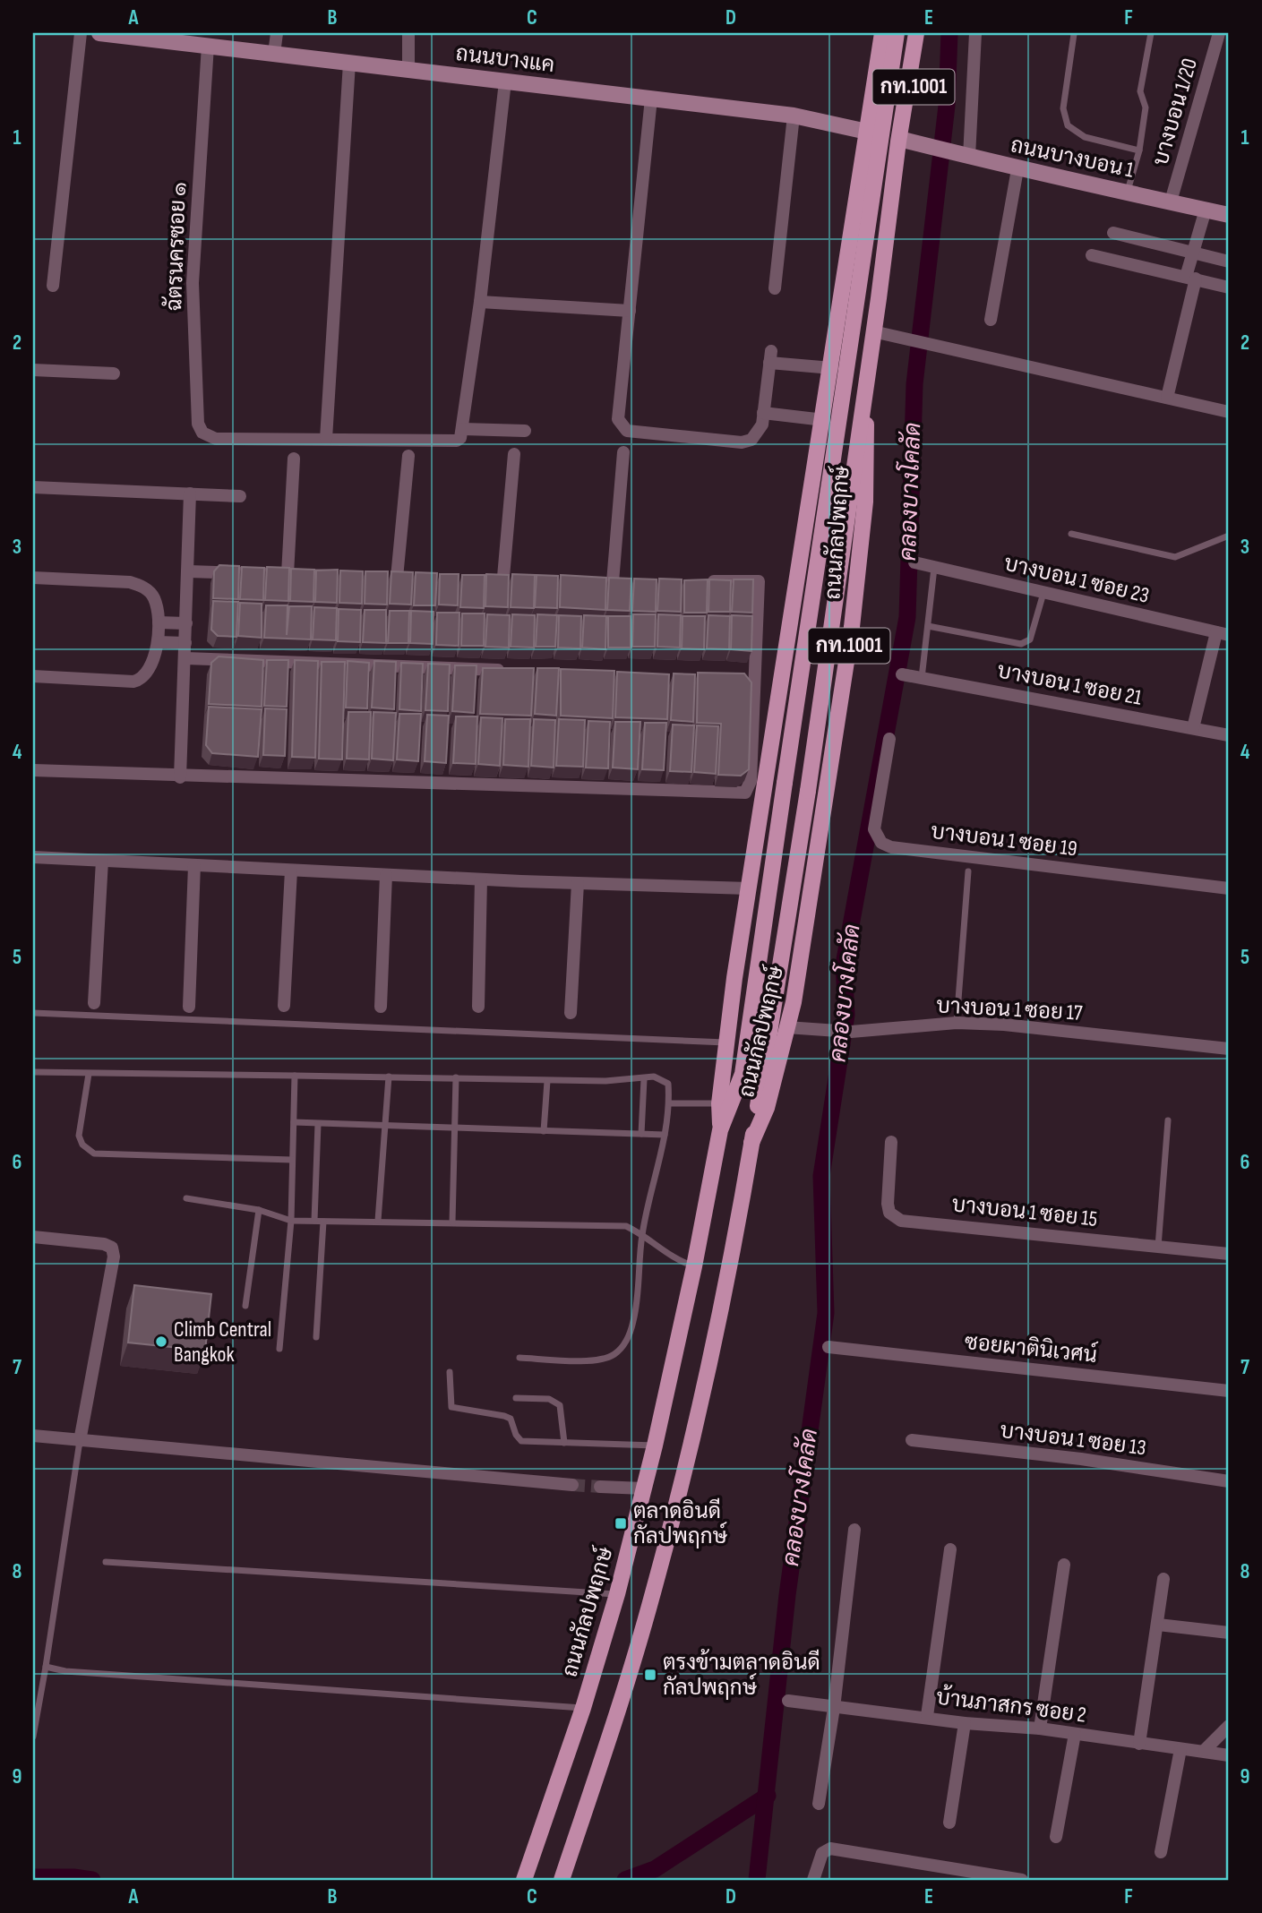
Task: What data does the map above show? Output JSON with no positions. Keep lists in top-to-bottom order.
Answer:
{
  "streets": {
    "main road": [
      "ถนนบางแค",
      "กท.1001",
      "ถนนบางบอน 1",
      "ถนนกัลปพฤกษ์"
    ],
    "street": [
      "บางบอน 1/20",
      "ฉัตรนครซอย ๑",
      "บางบอน 1 ซอย 23",
      "บางบอน 1 ซอย 21",
      "บางบอน 1 ซอย 19",
      "บางบอน 1 ซอย 17",
      "บางบอน 1 ซอย 15",
      "ซอยผาตินิเวศน์",
      "บางบอน 1 ซอย 13",
      "บ้านภาสกร ซอย 2"
    ]
  },
  "crossings": [
    ["ถนนบางแค", "ฉัตรนครซอย ๑"],
    ["ถนนบางแค", "ถนนกัลปพฤกษ์"],
    ["บางบอน 1/20", "ถนนบางบอน 1"],
    ["ถนนบางบอน 1", "ถนนกัลปพฤกษ์"],
    ["ถนนกัลปพฤกษ์", "บางบอน 1 ซอย 17"]
  ],
  "water": ["คลองบางโคลัด"],
  "places": {
    "other": ["Climb Central Bangkok"],
    "transit": ["ตลาดอินดี กัลปพฤกษ์", "ตรงข้ามตลาดอินดี กัลปพฤกษ์"]
  },
  "grid": {
    "columns": [
      "A",
      "B",
      "C",
      "D",
      "E",
      "F"
    ],
    "rows": [
      "1",
      "2",
      "3",
      "4",
      "5",
      "6",
      "7",
      "8",
      "9"
    ]
  }
}
